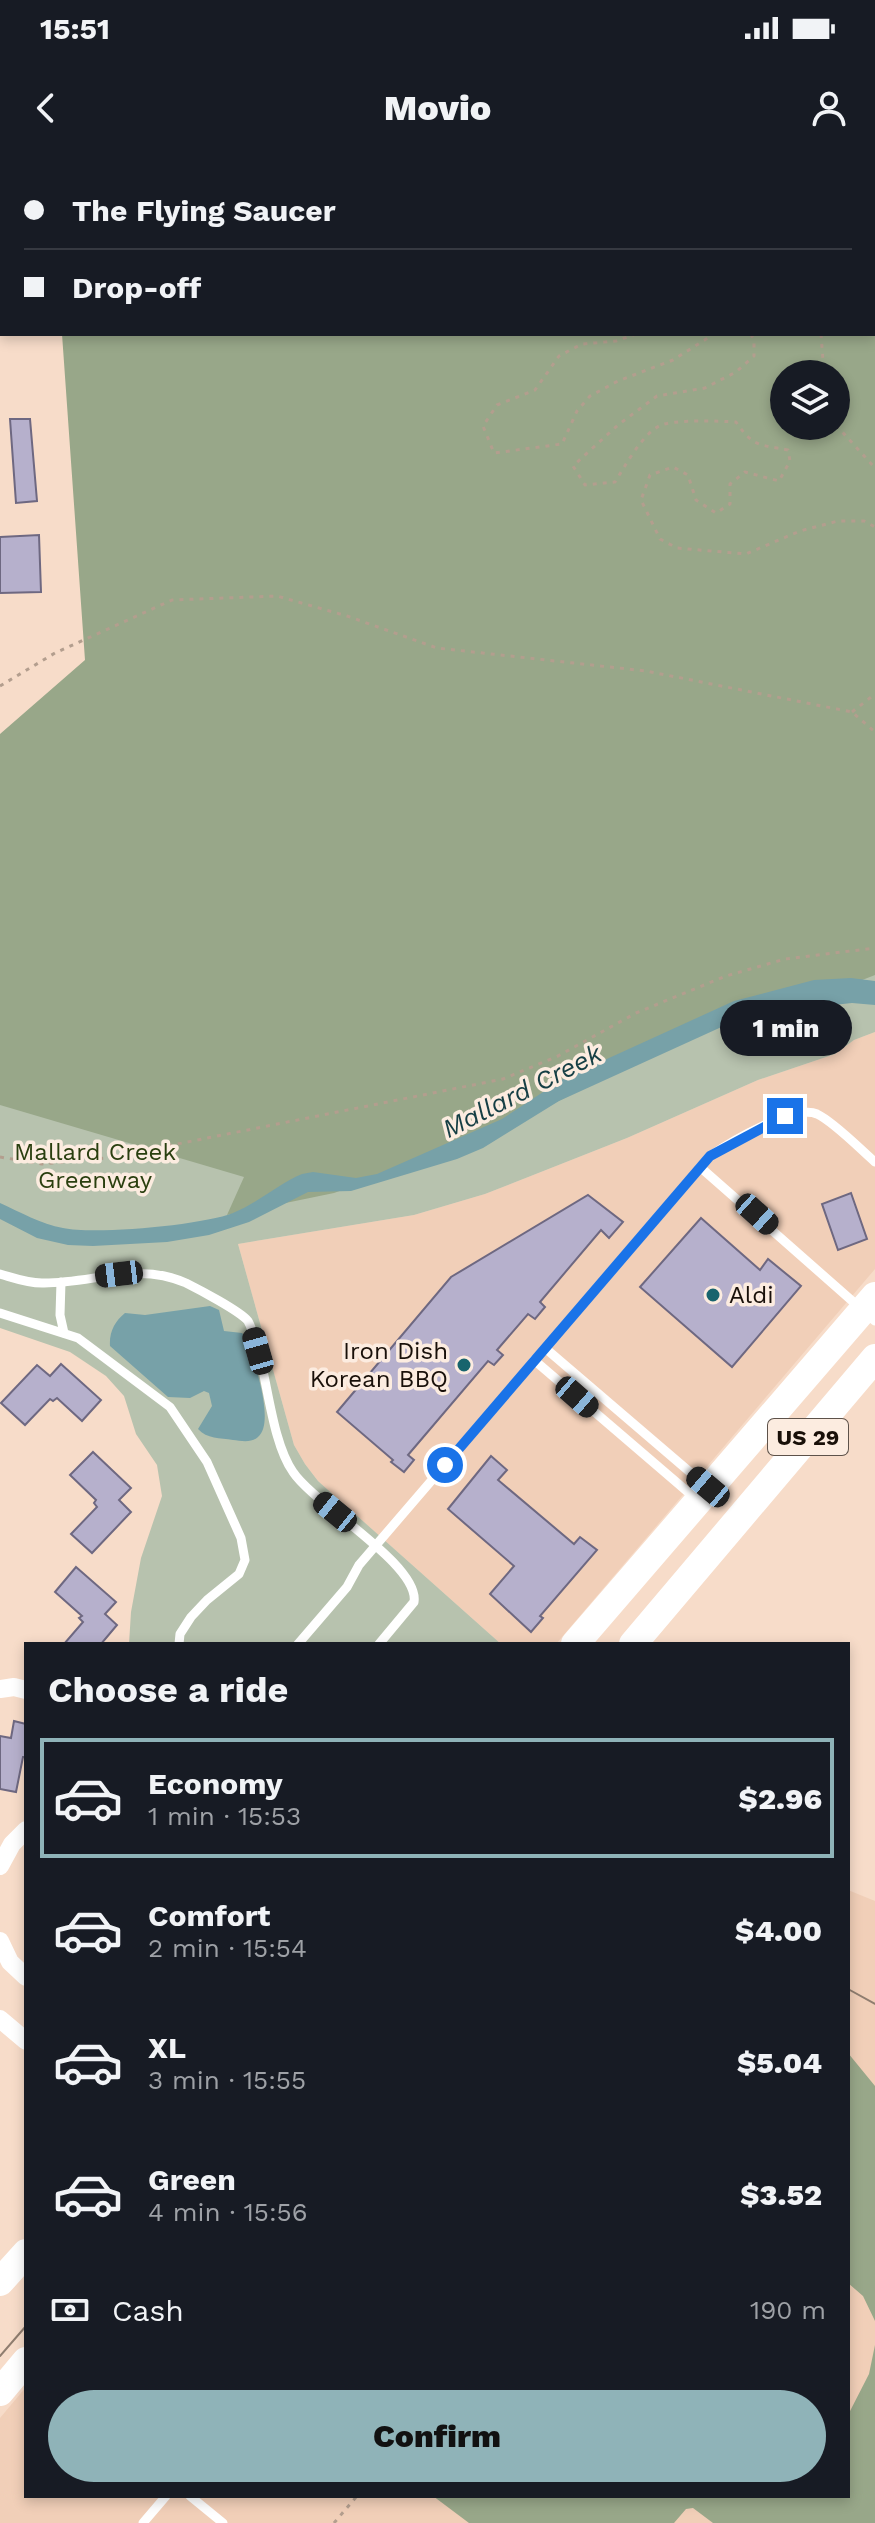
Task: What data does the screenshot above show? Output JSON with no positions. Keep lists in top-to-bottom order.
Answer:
{
  "streets": {
    "main road": ["US 29"]
  },
  "water": ["Mallard Creek"],
  "parks": ["Mallard Creek Greenway"],
  "places": ["Aldi", "Iron Dish Korean BBQ"],
  "page": {
    "status": "15:51",
    "header": "Movio",
    "banner": ["The Flying Saucer", "Drop-off"],
    "bubble": "1 min",
    "heading": "Choose a ride",
    "list": [
      {
        "name": "Economy",
        "note": "1 min · 15:53",
        "value": "$2.96"
      },
      {
        "name": "Comfort",
        "note": "2 min · 15:54",
        "value": "$4.00"
      },
      {
        "name": "XL",
        "note": "3 min · 15:55",
        "value": "$5.04"
      },
      {
        "name": "Green",
        "note": "4 min · 15:56",
        "value": "$3.52"
      }
    ],
    "pay": ["Cash", "190 m"],
    "buttons": "Confirm"
  }
}
